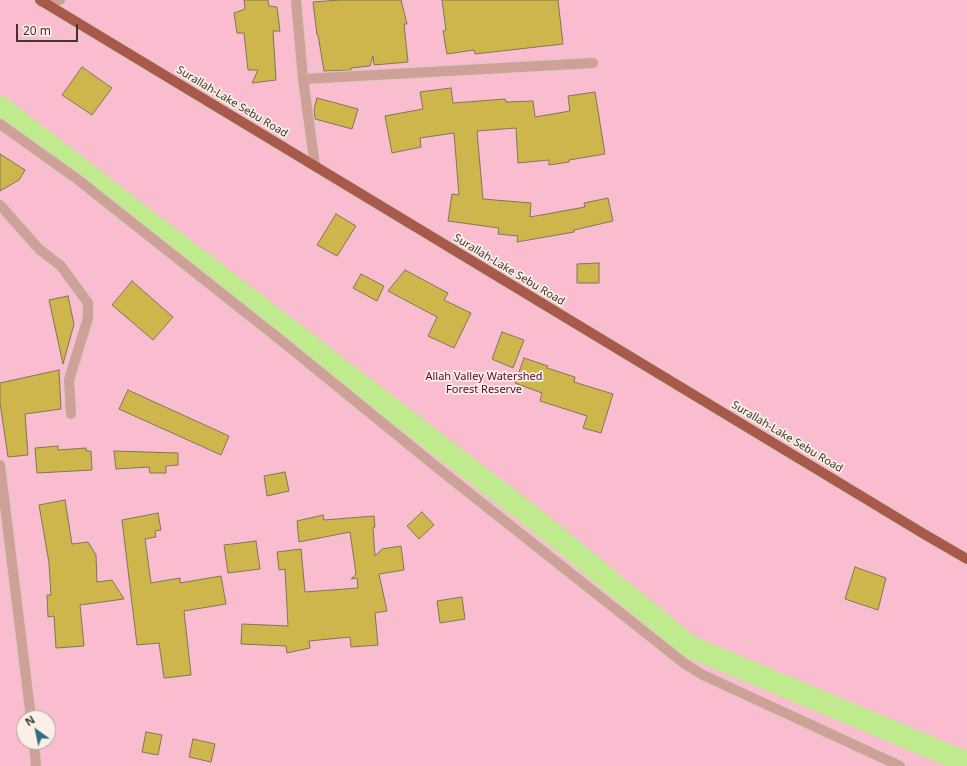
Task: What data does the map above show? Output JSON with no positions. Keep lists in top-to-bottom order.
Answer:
{
  "streets": {
    "main road": ["Surallah-Lake Sebu Road"]
  },
  "parks": ["Allah Valley Watershed Forest Reserve"],
  "scale_bar": "20 m",
  "north": "top left"
}
